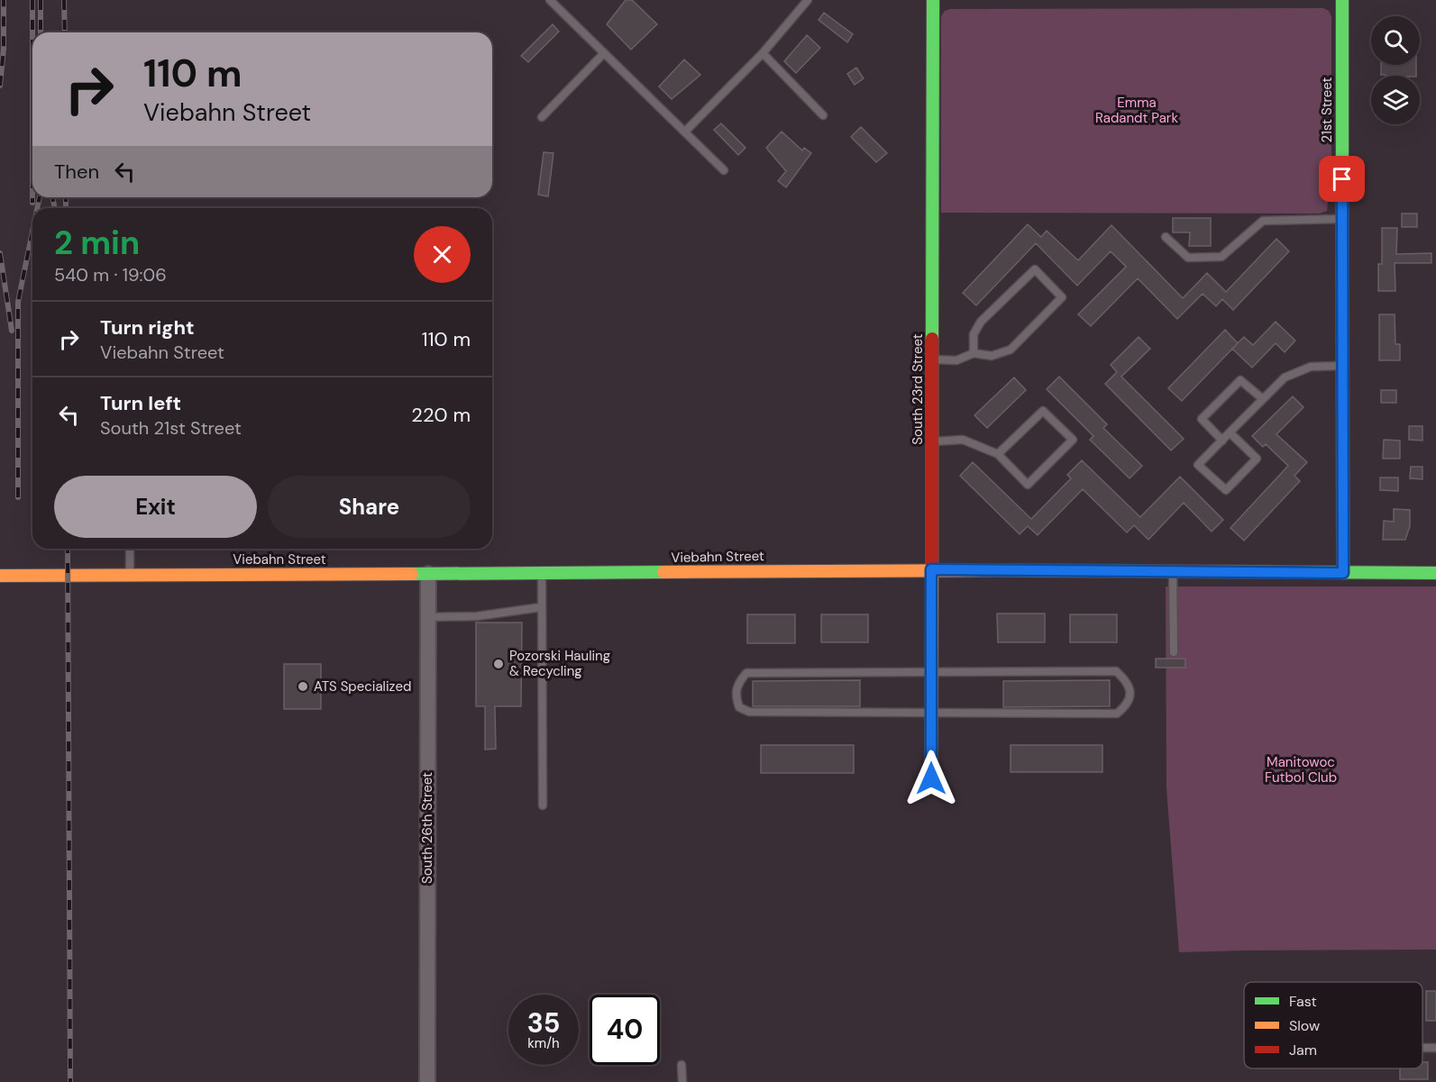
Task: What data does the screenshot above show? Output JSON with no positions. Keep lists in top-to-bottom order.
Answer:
{
  "streets": {
    "street": [
      "21st Street",
      "South 23rd Street",
      "Viebahn Street",
      "South 26th Street"
    ]
  },
  "crossings": [
    ["21st Street", "Viebahn Street"],
    ["South 23rd Street", "Viebahn Street"],
    ["Viebahn Street", "South 26th Street"]
  ],
  "parks": ["Emma Radandt Park", "Manitowoc Futbol Club"],
  "places": ["Pozorski Hauling & Recycling", "ATS Specialized"],
  "legend": ["Fast", "Slow", "Jam"],
  "page": {
    "turn": ["110 m", "Viebahn Street"],
    "then": "Then",
    "heading": ["2 min", "540 m · 19:06"],
    "list": [
      {
        "name": "Turn right",
        "note": "Viebahn Street",
        "value": "110 m"
      },
      {
        "name": "Turn left",
        "note": "South 21st Street",
        "value": "220 m"
      }
    ],
    "buttons": ["Exit", "Share"],
    "speed": "35 km/h",
    "limit": "40"
  }
}
